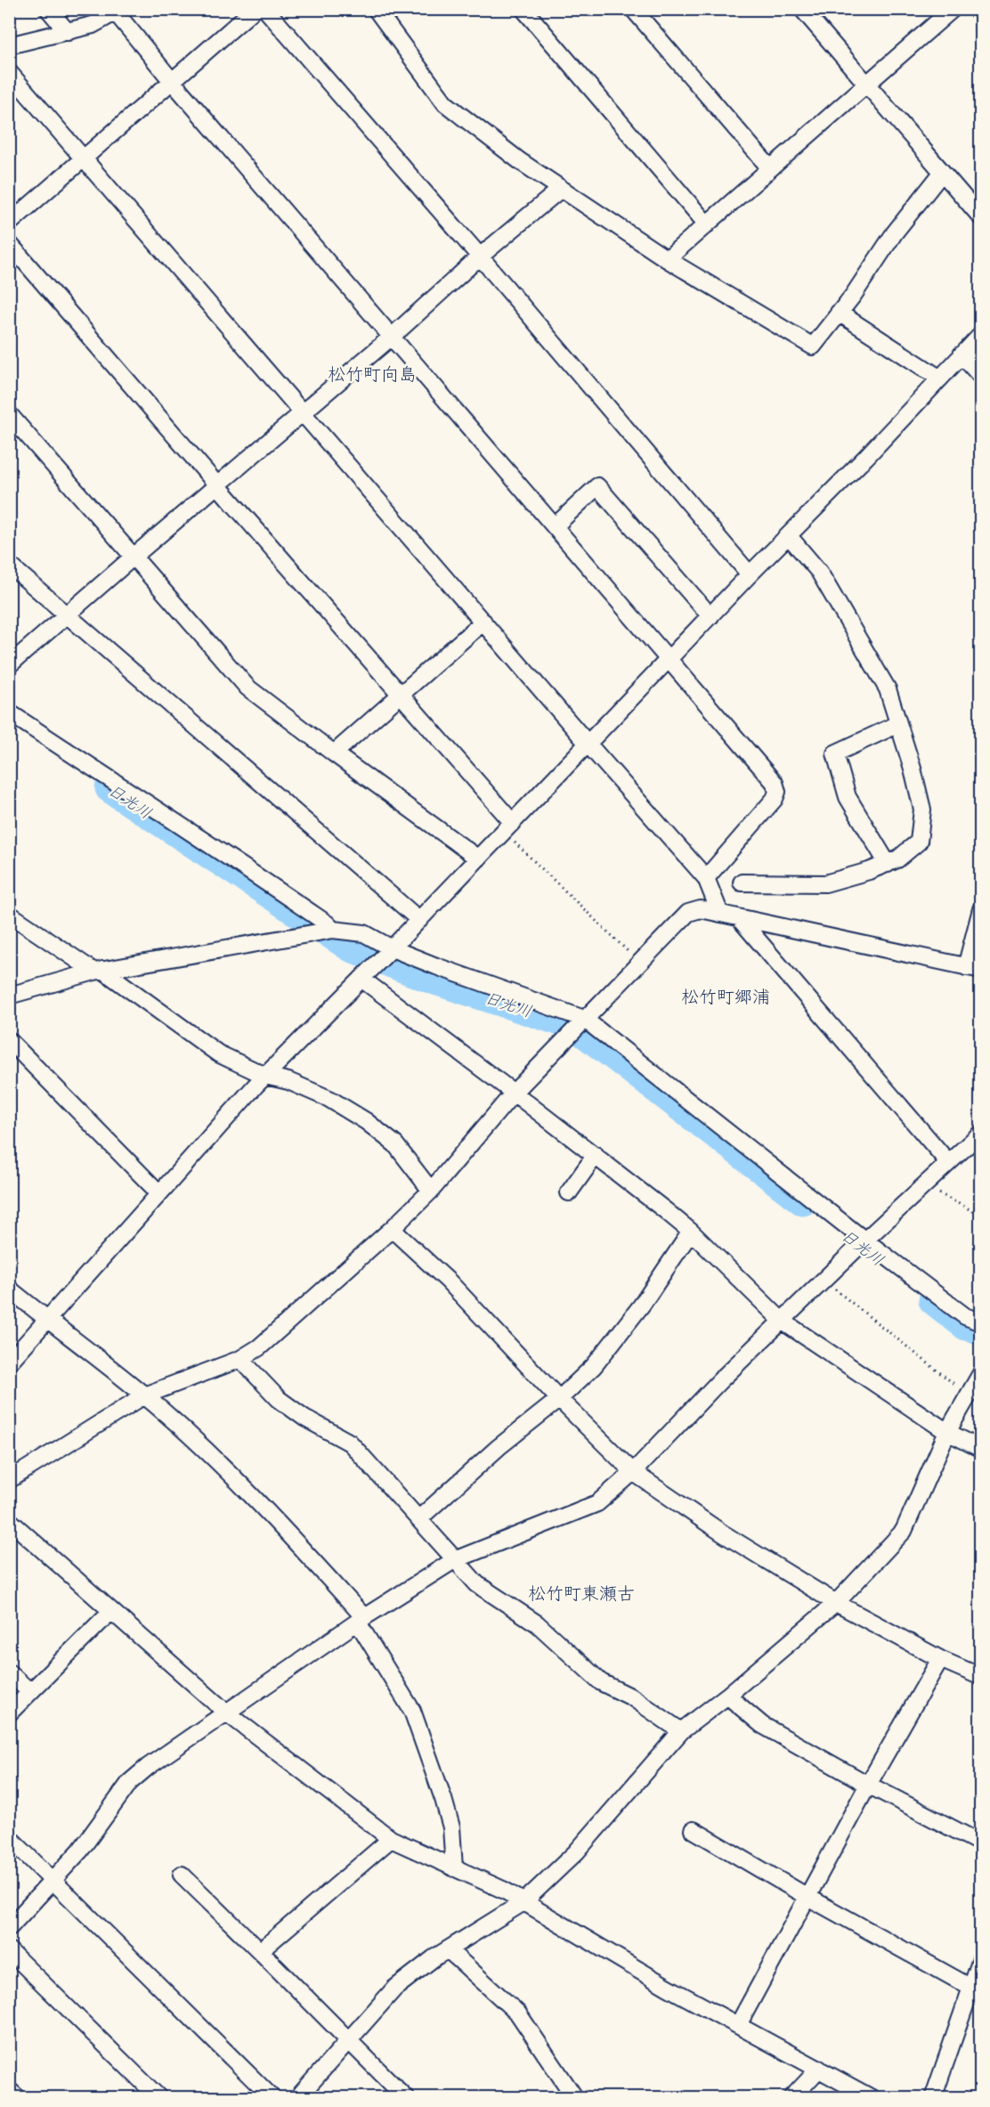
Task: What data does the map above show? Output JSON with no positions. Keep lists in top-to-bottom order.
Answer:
{
  "districts": ["松竹町向島", "松竹町郷浦", "松竹町東瀬古"],
  "water": ["日光川"]
}
